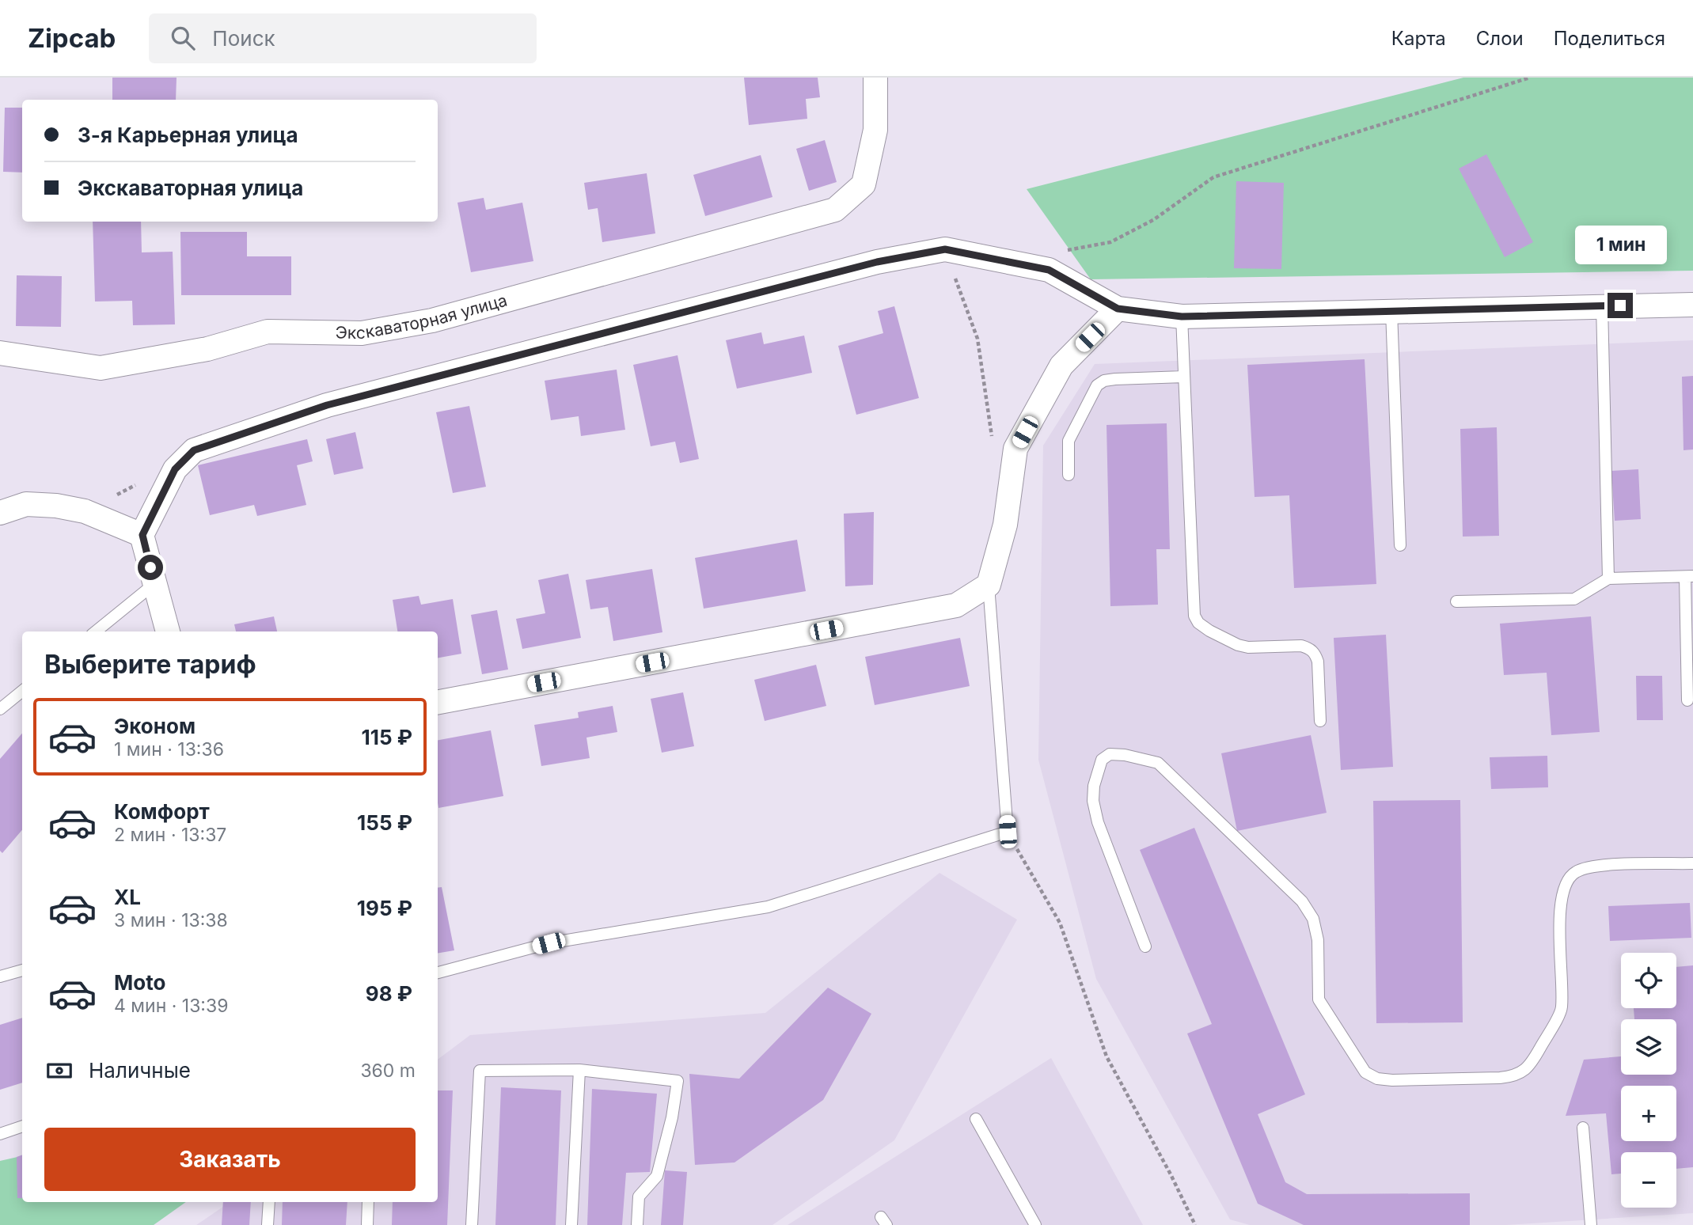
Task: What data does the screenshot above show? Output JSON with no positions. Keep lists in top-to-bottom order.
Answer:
{
  "streets": {
    "street": ["Экскаваторная улица"]
  },
  "page": {
    "header": "Zipcab",
    "search": "Поиск",
    "nav": ["Карта", "Слои", "Поделиться"],
    "banner": ["3-я Карьерная улица", "Экскаваторная улица"],
    "bubble": "1 мин",
    "heading": "Выберите тариф",
    "list": [
      {
        "name": "Эконом",
        "note": "1 мин · 13:36",
        "value": "115 ₽"
      },
      {
        "name": "Комфорт",
        "note": "2 мин · 13:37",
        "value": "155 ₽"
      },
      {
        "name": "XL",
        "note": "3 мин · 13:38",
        "value": "195 ₽"
      },
      {
        "name": "Moto",
        "note": "4 мин · 13:39",
        "value": "98 ₽"
      }
    ],
    "map_buttons": ["+", "−"],
    "pay": ["Наличные", "360 m"],
    "buttons": "Заказать"
  }
}
